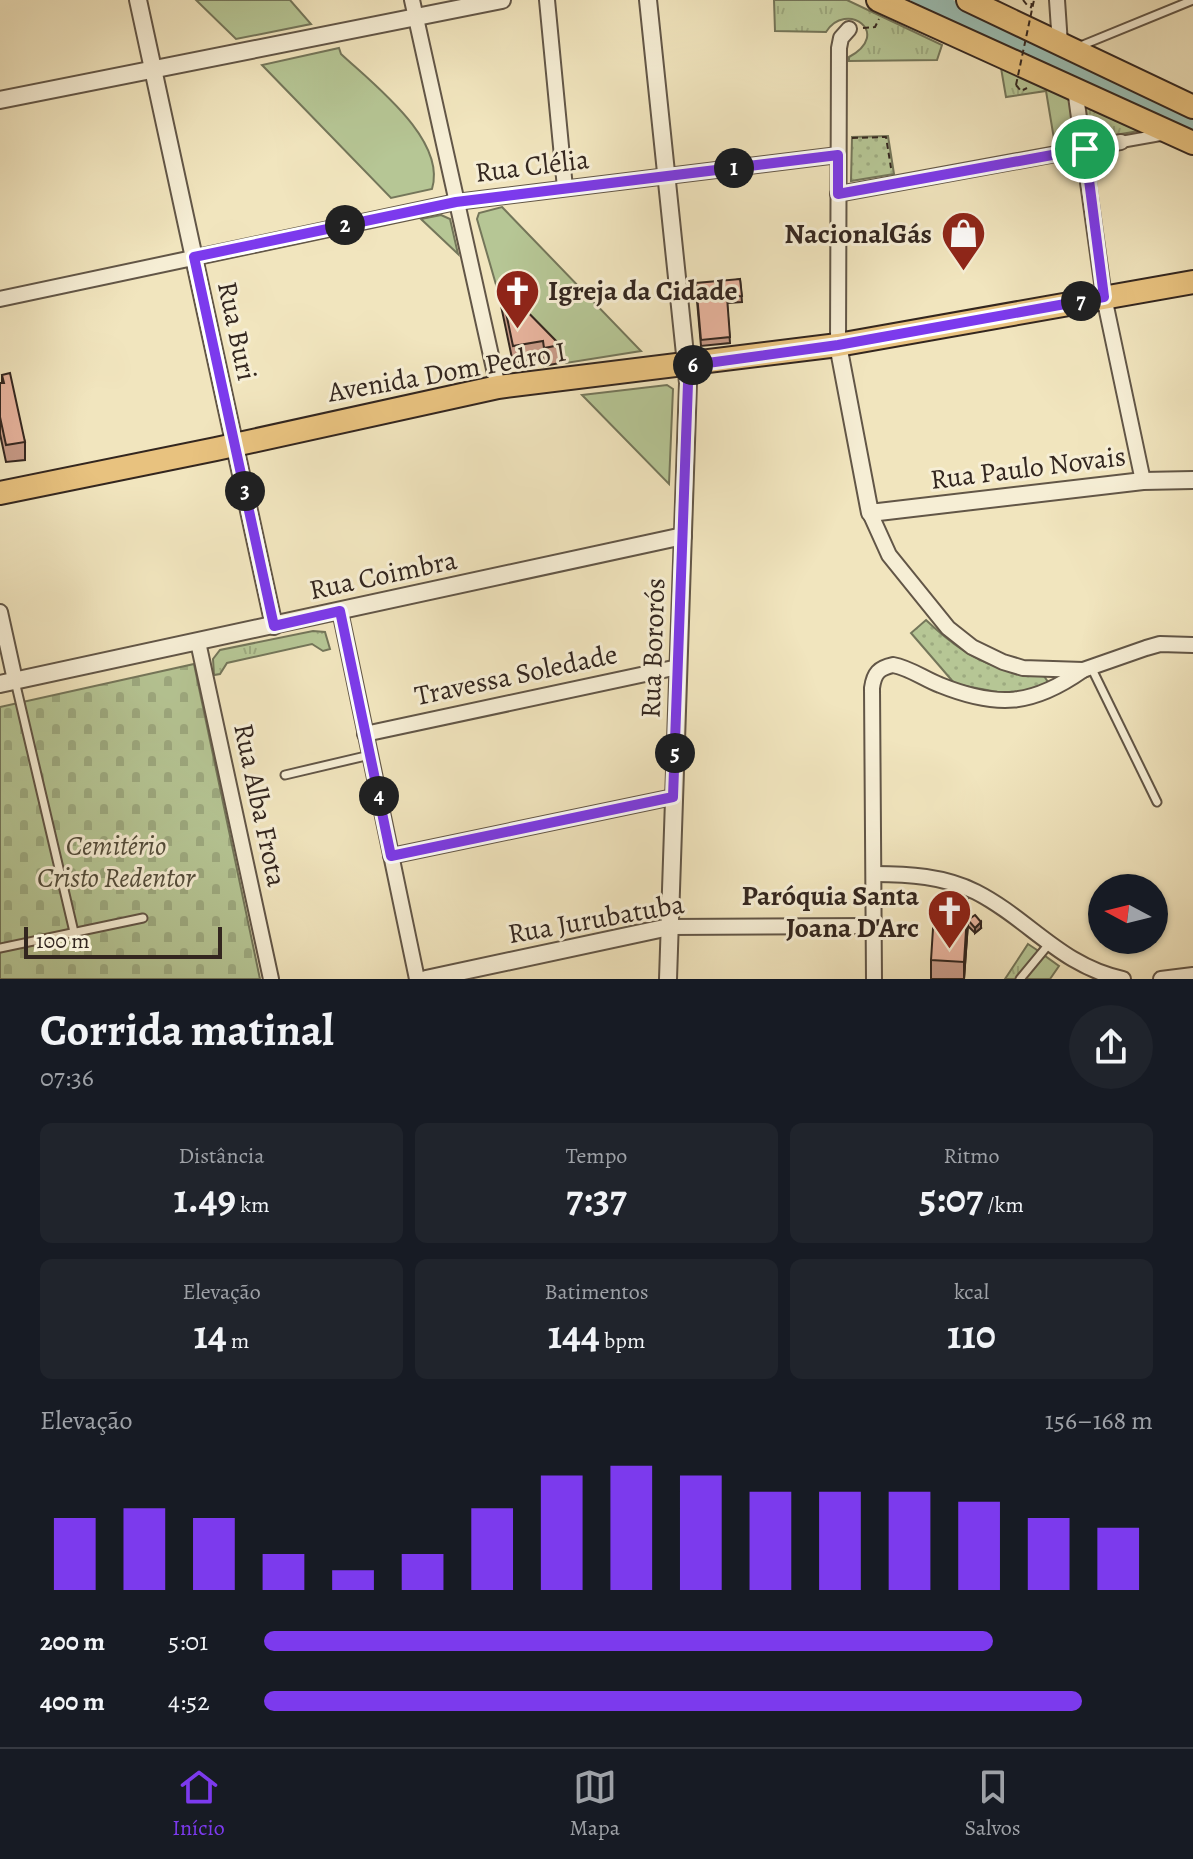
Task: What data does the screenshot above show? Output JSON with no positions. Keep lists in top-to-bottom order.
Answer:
{
  "streets": {
    "main road": ["Avenida Dom Pedro I"],
    "street": [
      "Rua Clélia",
      "Rua Buri",
      "Rua Paulo Novais",
      "Rua Coimbra",
      "Rua Bororós",
      "Travessa Soledade",
      "Rua Alba Frota",
      "Rua Jurubatuba"
    ]
  },
  "crossings": [
    ["Rua Clélia", "Rua Buri"],
    ["Rua Clélia", "Rua Bororós"],
    ["Rua Buri", "Avenida Dom Pedro I"],
    ["Rua Buri", "Rua Coimbra"],
    ["Avenida Dom Pedro I", "Rua Bororós"],
    ["Rua Coimbra", "Rua Bororós"],
    ["Rua Coimbra", "Rua Alba Frota"],
    ["Rua Bororós", "Travessa Soledade"],
    ["Rua Bororós", "Rua Jurubatuba"]
  ],
  "parks": ["Cemitério Cristo Redentor"],
  "places": {
    "shop": ["NacionalGás"],
    "church": ["Igreja da Cidade", "Paróquia Santa Joana D'Arc"]
  },
  "scale_bar": "100 m",
  "north": "left",
  "page": {
    "pins": [
      "1",
      "2",
      "7",
      "6",
      "3",
      "5",
      "4"
    ],
    "scale": "100 m",
    "heading": ["Corrida matinal", "07:36"],
    "stats": [
      ["Distância", "1.49 km"],
      ["Tempo", "7:37"],
      ["Ritmo", "5:07 /km"],
      ["Elevação", "14 m"],
      ["Batimentos", "144 bpm"],
      ["kcal", "110"]
    ],
    "chart": ["Elevação", "156–168 m"],
    "list": [
      {
        "name": "200 m",
        "note": "5:01"
      },
      {
        "name": "400 m",
        "note": "4:52"
      }
    ],
    "tabs": ["Início", "Mapa", "Salvos"]
  }
}
